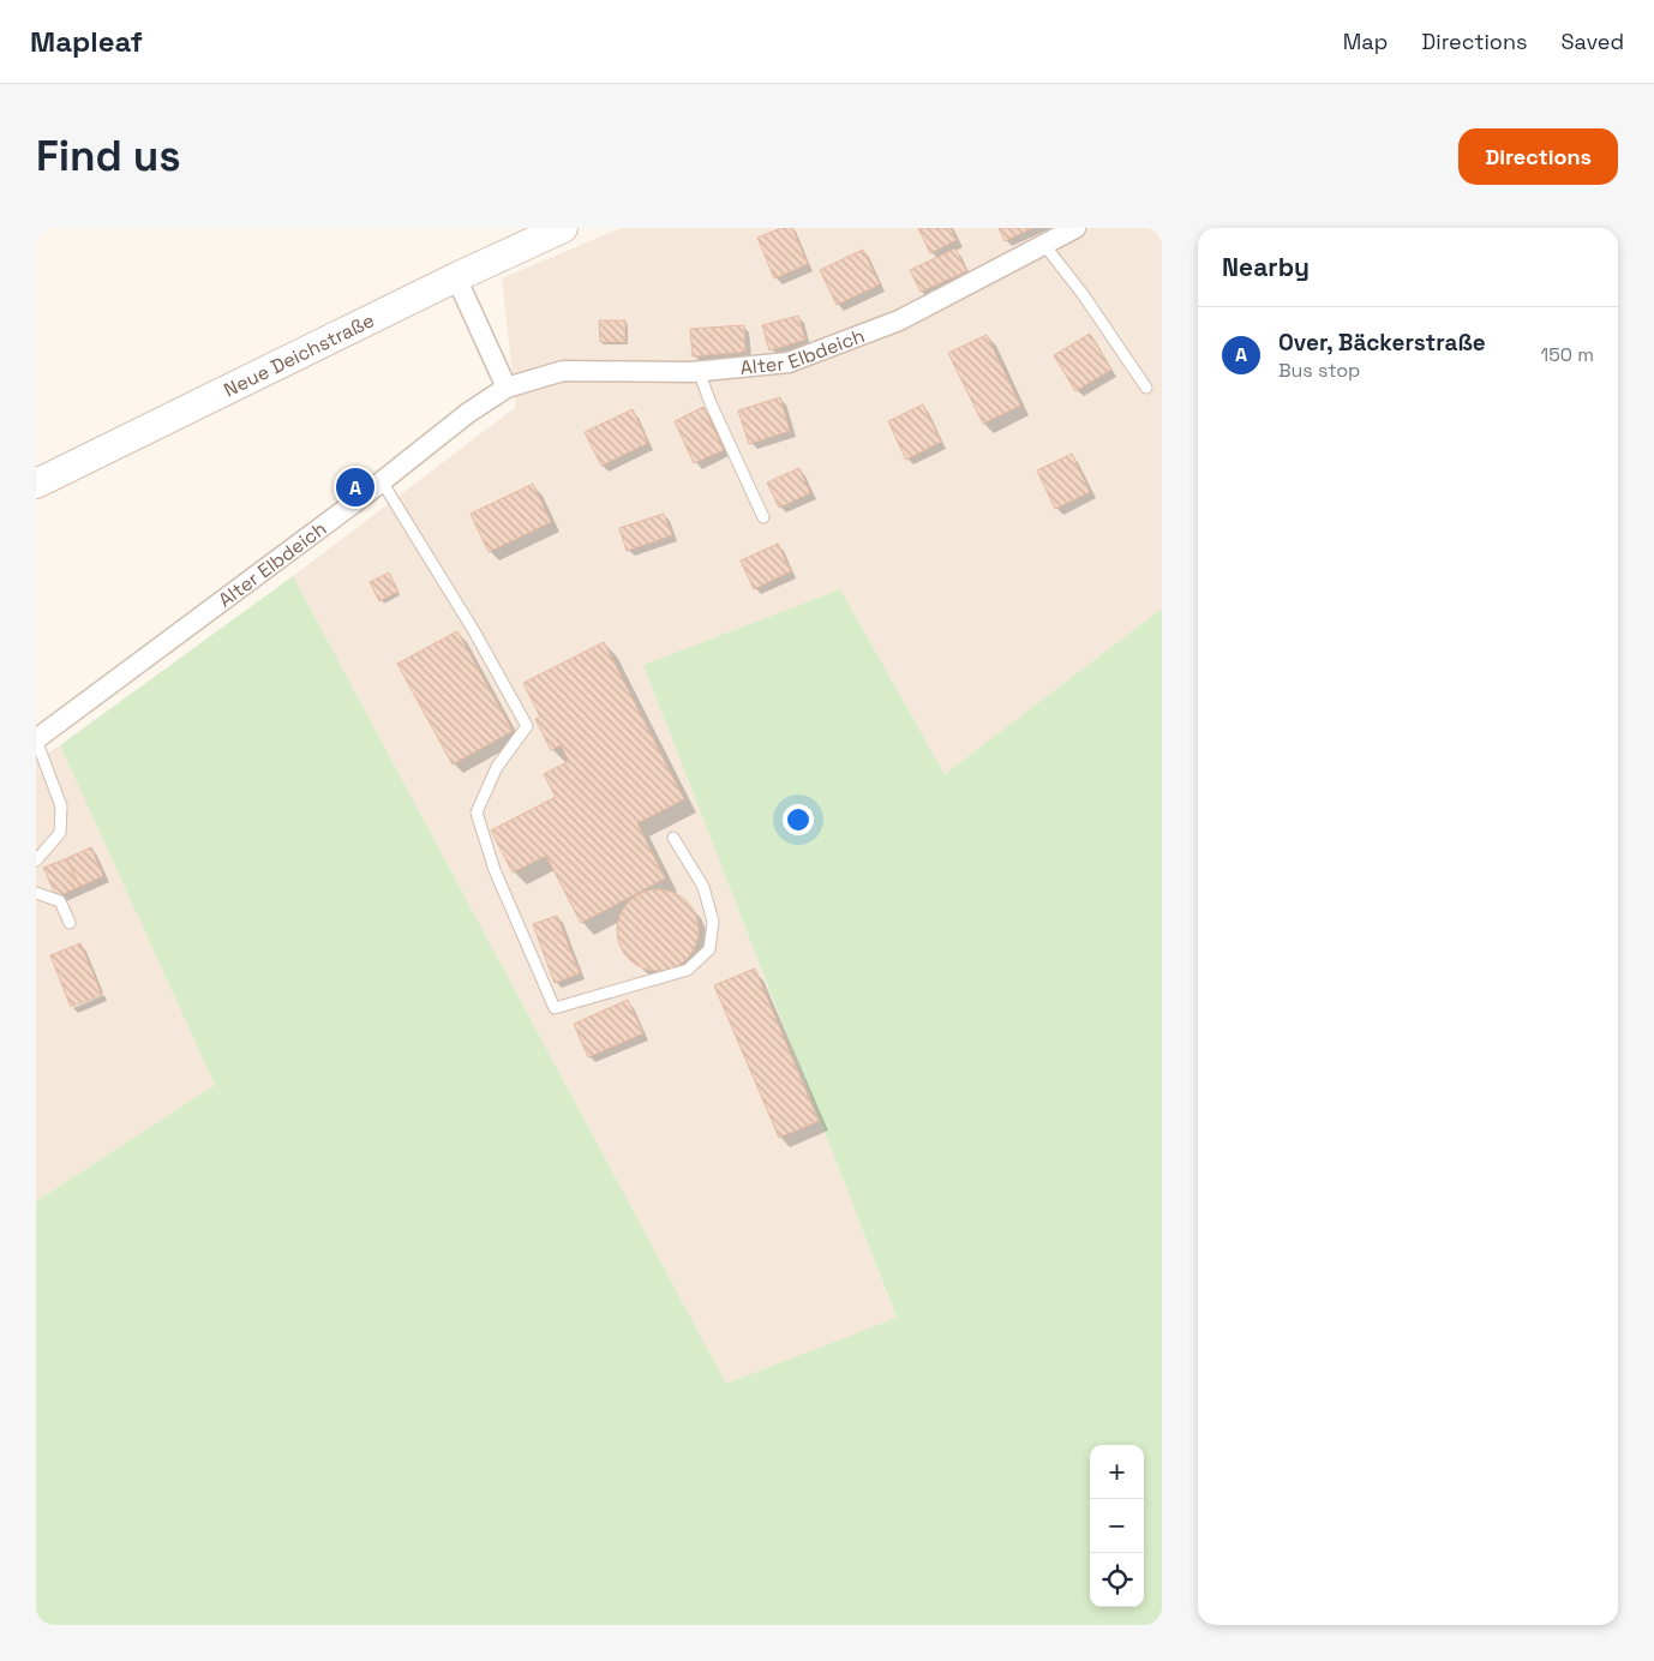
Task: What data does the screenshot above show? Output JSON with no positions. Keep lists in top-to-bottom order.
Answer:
{
  "streets": {
    "street": ["Alter Elbdeich", "Neue Deichstraße"]
  },
  "page": {
    "header": "Mapleaf",
    "nav": ["Map", "Directions", "Saved"],
    "buttons": "Directions",
    "title": "Find us",
    "heading": "Nearby",
    "list": [
      {
        "mark": "A",
        "name": "Over, Bäckerstraße",
        "note": "Bus stop",
        "value": "150 m"
      }
    ],
    "pins": "A",
    "map_buttons": ["+", "−"]
  }
}
